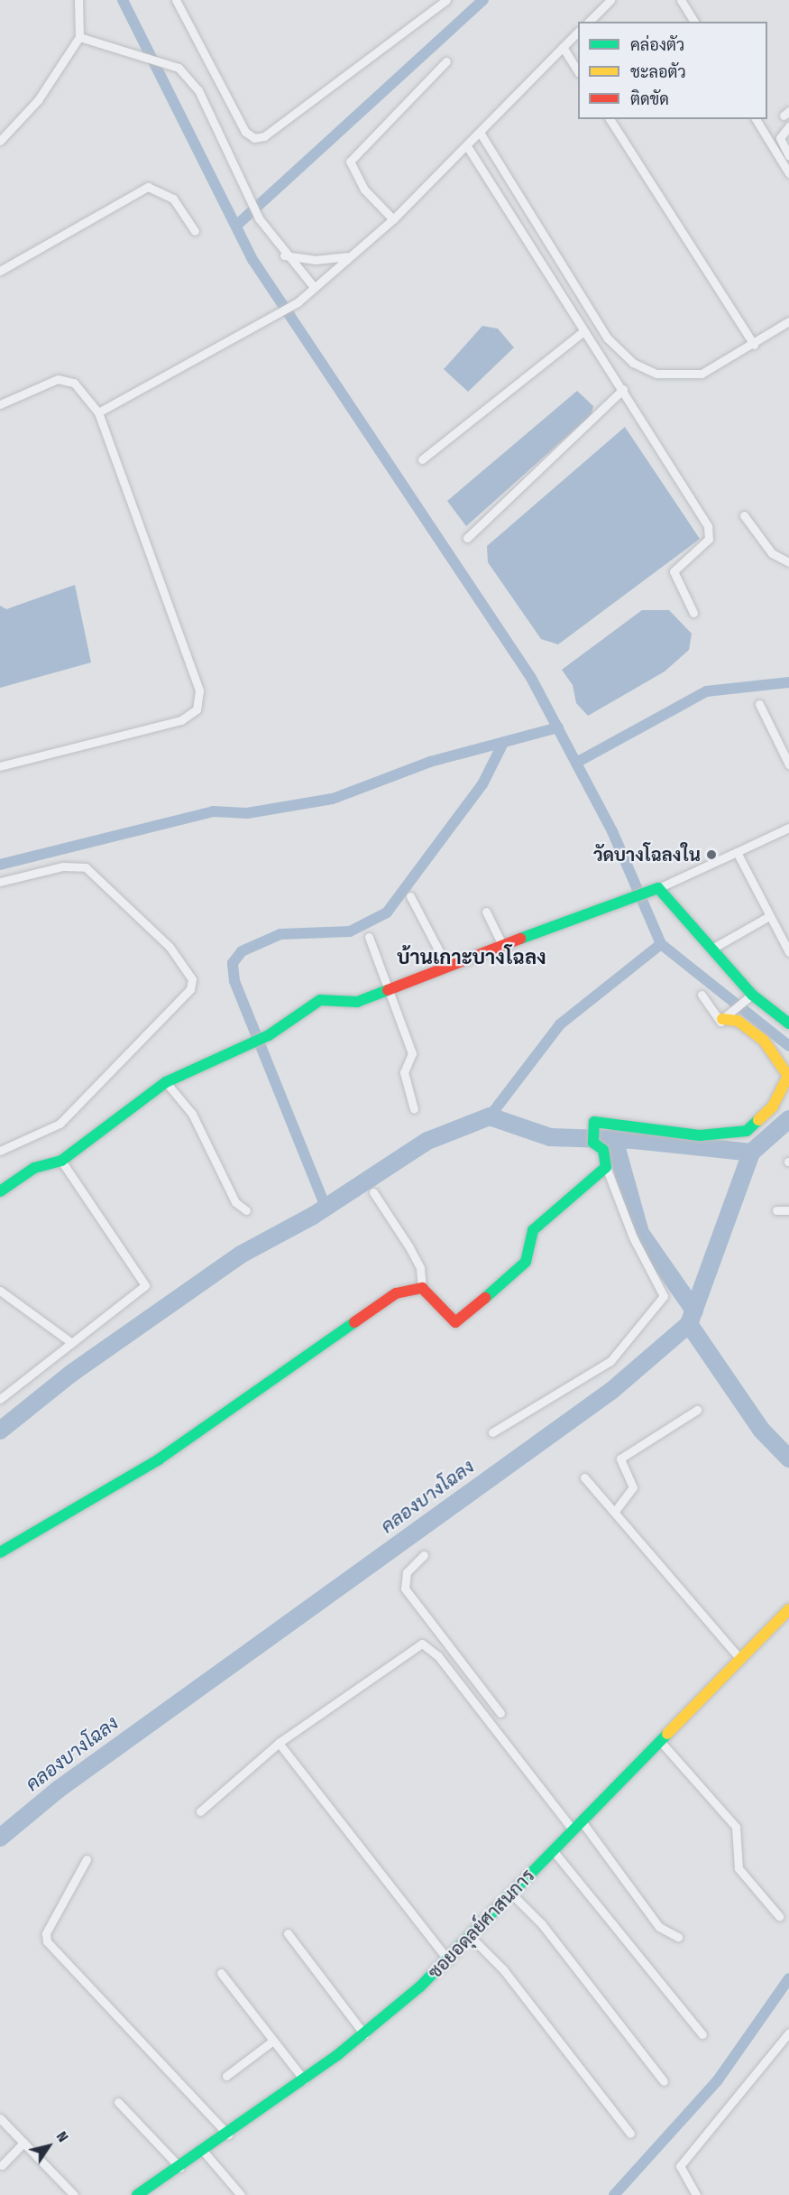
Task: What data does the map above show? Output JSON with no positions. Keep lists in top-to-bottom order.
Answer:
{
  "streets": {
    "street": ["ซอยอดุลย์ศาสนการ"]
  },
  "districts": ["บ้านเกาะบางโฉลง"],
  "water": ["คลองบางโฉลง"],
  "places": ["วัดบางโฉลงใน"],
  "legend": ["คล่องตัว", "ชะลอตัว", "ติดขัด"],
  "north": "top right"
}
